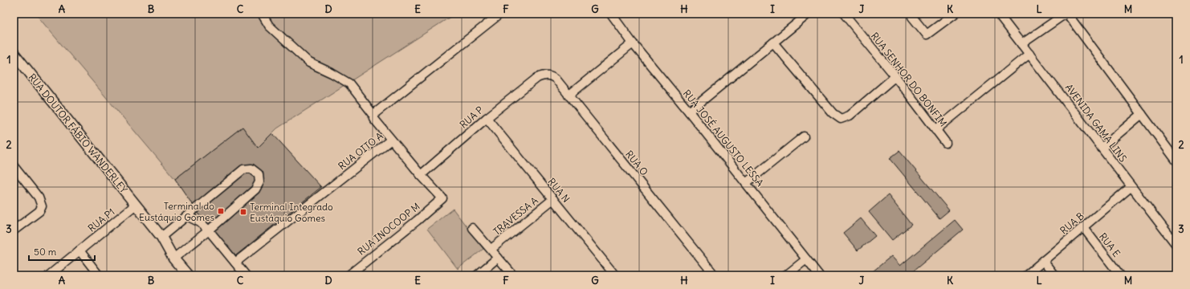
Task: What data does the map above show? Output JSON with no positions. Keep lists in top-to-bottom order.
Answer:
{
  "streets": {
    "street": [
      "RUA SENHOR DO BONFIM",
      "RUA P",
      "AVENIDA GAMA LINS",
      "RUA DOUTOR FÁBIO WANDERLEY",
      "RUA JOSÉ AUGUSTO LESSA",
      "RUA OITO A",
      "RUA O",
      "RUA N",
      "TRAVESSA A",
      "RUA P1",
      "RUA B",
      "RUA INOCOOP M",
      "RUA E"
    ]
  },
  "crossings": [
    ["RUA P", "RUA O"],
    ["RUA P", "RUA N"],
    ["RUA P", "RUA INOCOOP M"],
    ["AVENIDA GAMA LINS", "RUA B"],
    ["RUA DOUTOR FÁBIO WANDERLEY", "RUA P1"],
    ["RUA N", "TRAVESSA A"],
    ["RUA B", "RUA E"]
  ],
  "places": {
    "transit": ["Terminal do Eustáquio Gomes", "Terminal Integrado Eustáquio Gomes"]
  },
  "scale_bar": "50 m",
  "grid": {
    "columns": [
      "A",
      "B",
      "C",
      "D",
      "E",
      "F",
      "G",
      "H",
      "I",
      "J",
      "K",
      "L",
      "M"
    ],
    "rows": ["1", "2", "3"]
  }
}
